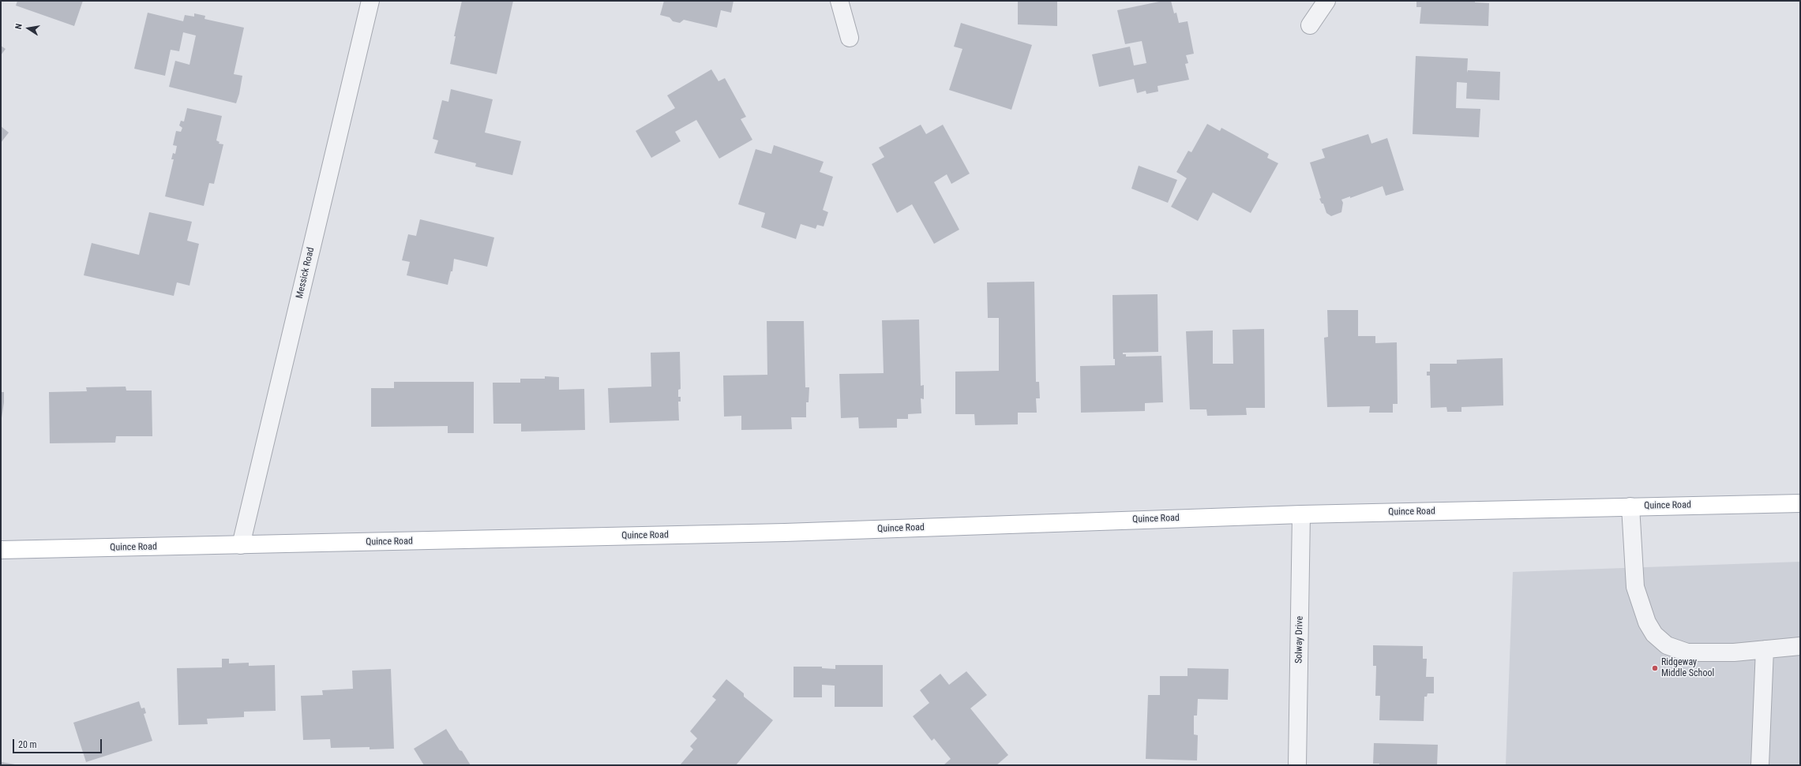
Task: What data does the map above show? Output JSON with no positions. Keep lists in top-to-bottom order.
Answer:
{
  "streets": {
    "main road": ["Quince Road"],
    "street": ["Messick Road", "Solway Drive"]
  },
  "crossings": [
    ["Messick Road", "Quince Road"],
    ["Quince Road", "Solway Drive"]
  ],
  "places": ["Ridgeway Middle School"],
  "scale_bar": "20 m",
  "north": "left"
}
